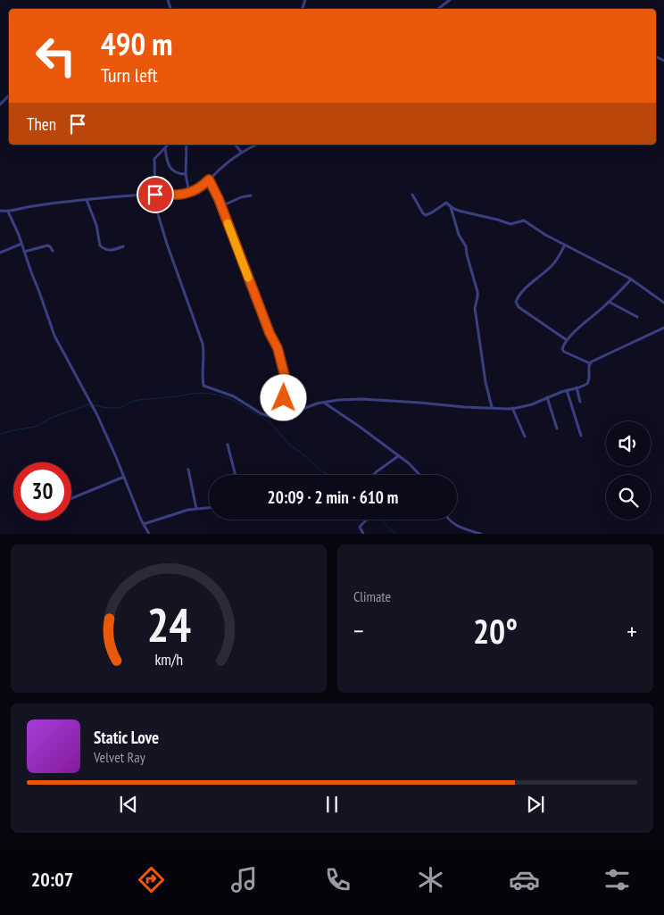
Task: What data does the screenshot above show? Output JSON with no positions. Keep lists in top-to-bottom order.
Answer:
{
  "page": {
    "turn": ["490 m", "Turn left"],
    "then": "Then",
    "limit": "30",
    "trip": "20:09 · 2 min · 610 m",
    "tile": "Climate",
    "heat": ["−", "20°", "+"],
    "song": ["Static Love", "Velvet Ray"],
    "tabs": "20:07",
    "gauge": ["24", "km/h"]
  }
}
